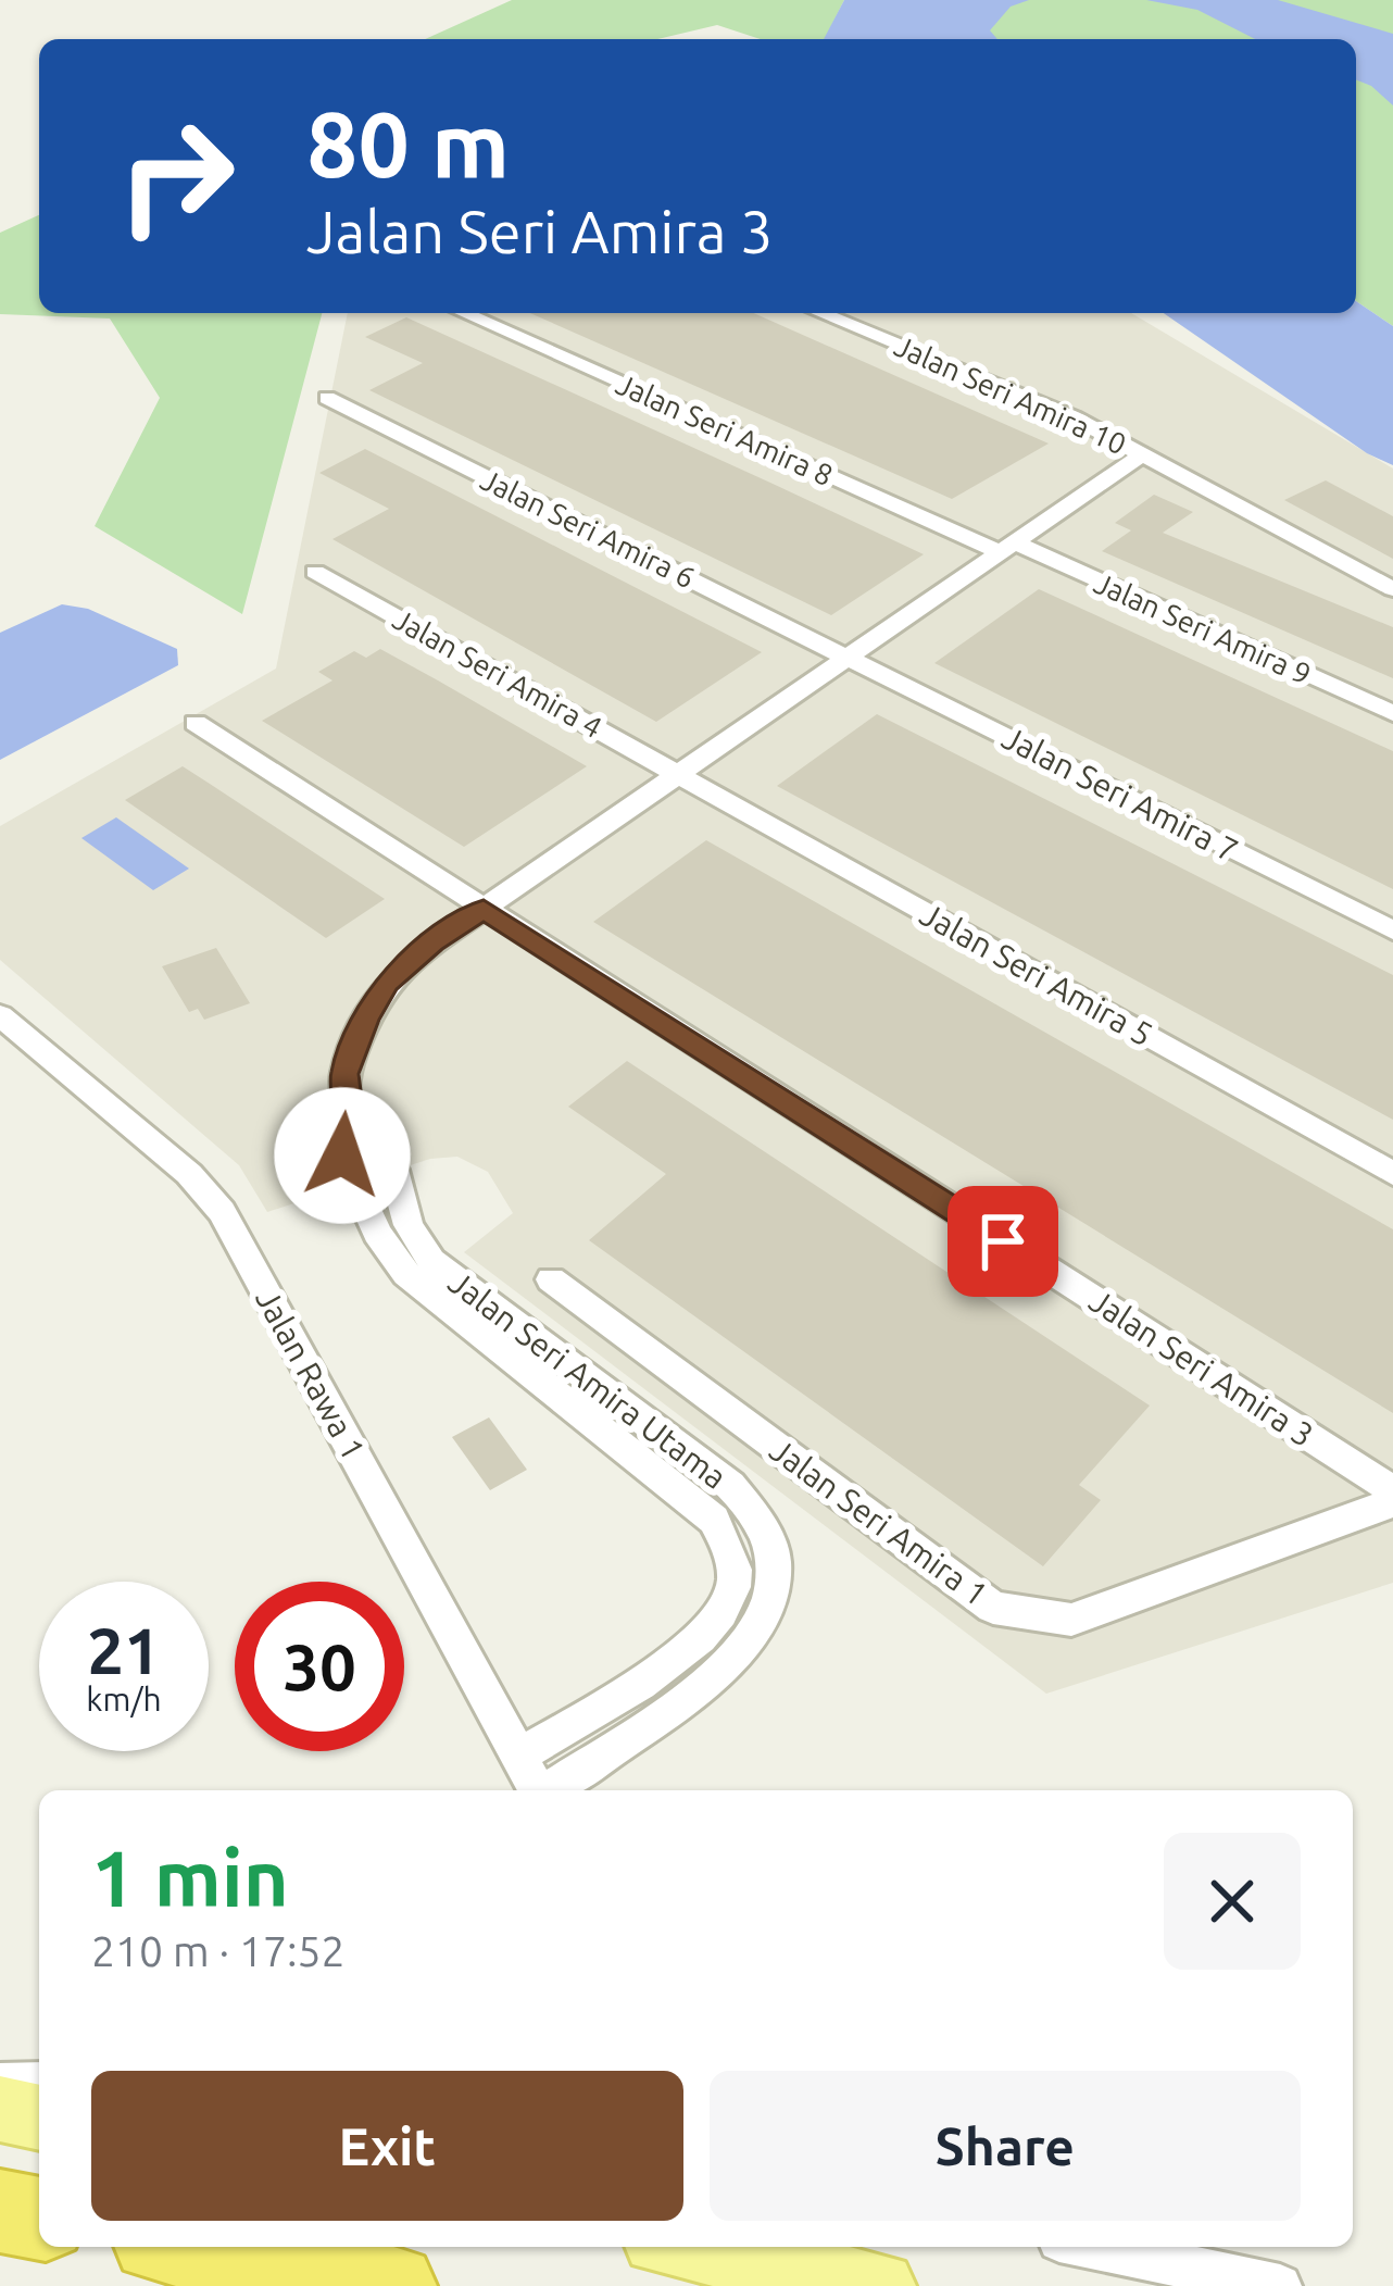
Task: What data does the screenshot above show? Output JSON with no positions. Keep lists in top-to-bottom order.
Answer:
{
  "streets": {
    "street": [
      "Jalan Seri Amira 10",
      "Jalan Seri Amira 8",
      "Jalan Seri Amira 6",
      "Jalan Seri Amira 9",
      "Jalan Seri Amira 4",
      "Jalan Seri Amira 7",
      "Jalan Seri Amira 5",
      "Jalan Seri Amira 3",
      "Jalan Rawa 1",
      "Jalan Seri Amira Utama",
      "Jalan Seri Amira 1"
    ]
  },
  "crossings": [
    ["Jalan Seri Amira 8", "Jalan Seri Amira 9"],
    ["Jalan Seri Amira 6", "Jalan Seri Amira 7"],
    ["Jalan Seri Amira 4", "Jalan Seri Amira 5"],
    ["Jalan Rawa 1", "Jalan Seri Amira Utama"]
  ],
  "page": {
    "turn": ["80 m", "Jalan Seri Amira 3"],
    "speed": "21 km/h",
    "limit": "30",
    "heading": ["1 min", "210 m · 17:52"],
    "buttons": ["Exit", "Share"]
  }
}
